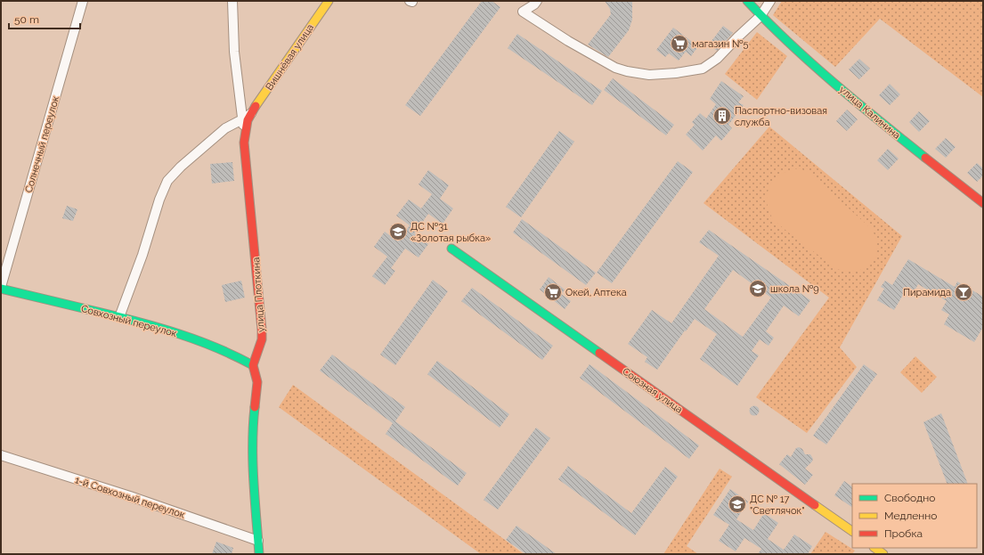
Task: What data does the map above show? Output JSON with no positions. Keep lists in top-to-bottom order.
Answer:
{
  "streets": {
    "street": [
      "Вишнёвая улица",
      "улица Калинина",
      "Солнечный переулок",
      "улица Плоткина",
      "Совхозный переулок",
      "Союзная улица",
      "1-й Совхозный переулок"
    ]
  },
  "crossings": [
    ["Вишнёвая улица", "улица Плоткина"],
    ["Солнечный переулок", "Совхозный переулок"],
    ["улица Плоткина", "Совхозный переулок"]
  ],
  "places": {
    "supermarket": ["магазин №5", "Окей, Аптека"],
    "building": ["Паспортно-визовая служба"],
    "school or university": ["ДС №31 «Золотая рыбка»", "школа №9", "ДС № 17 \"Светлячок\""],
    "bar": ["Пирамида"]
  },
  "legend": ["Свободно", "Медленно", "Пробка"],
  "scale_bar": "50 m"
}
